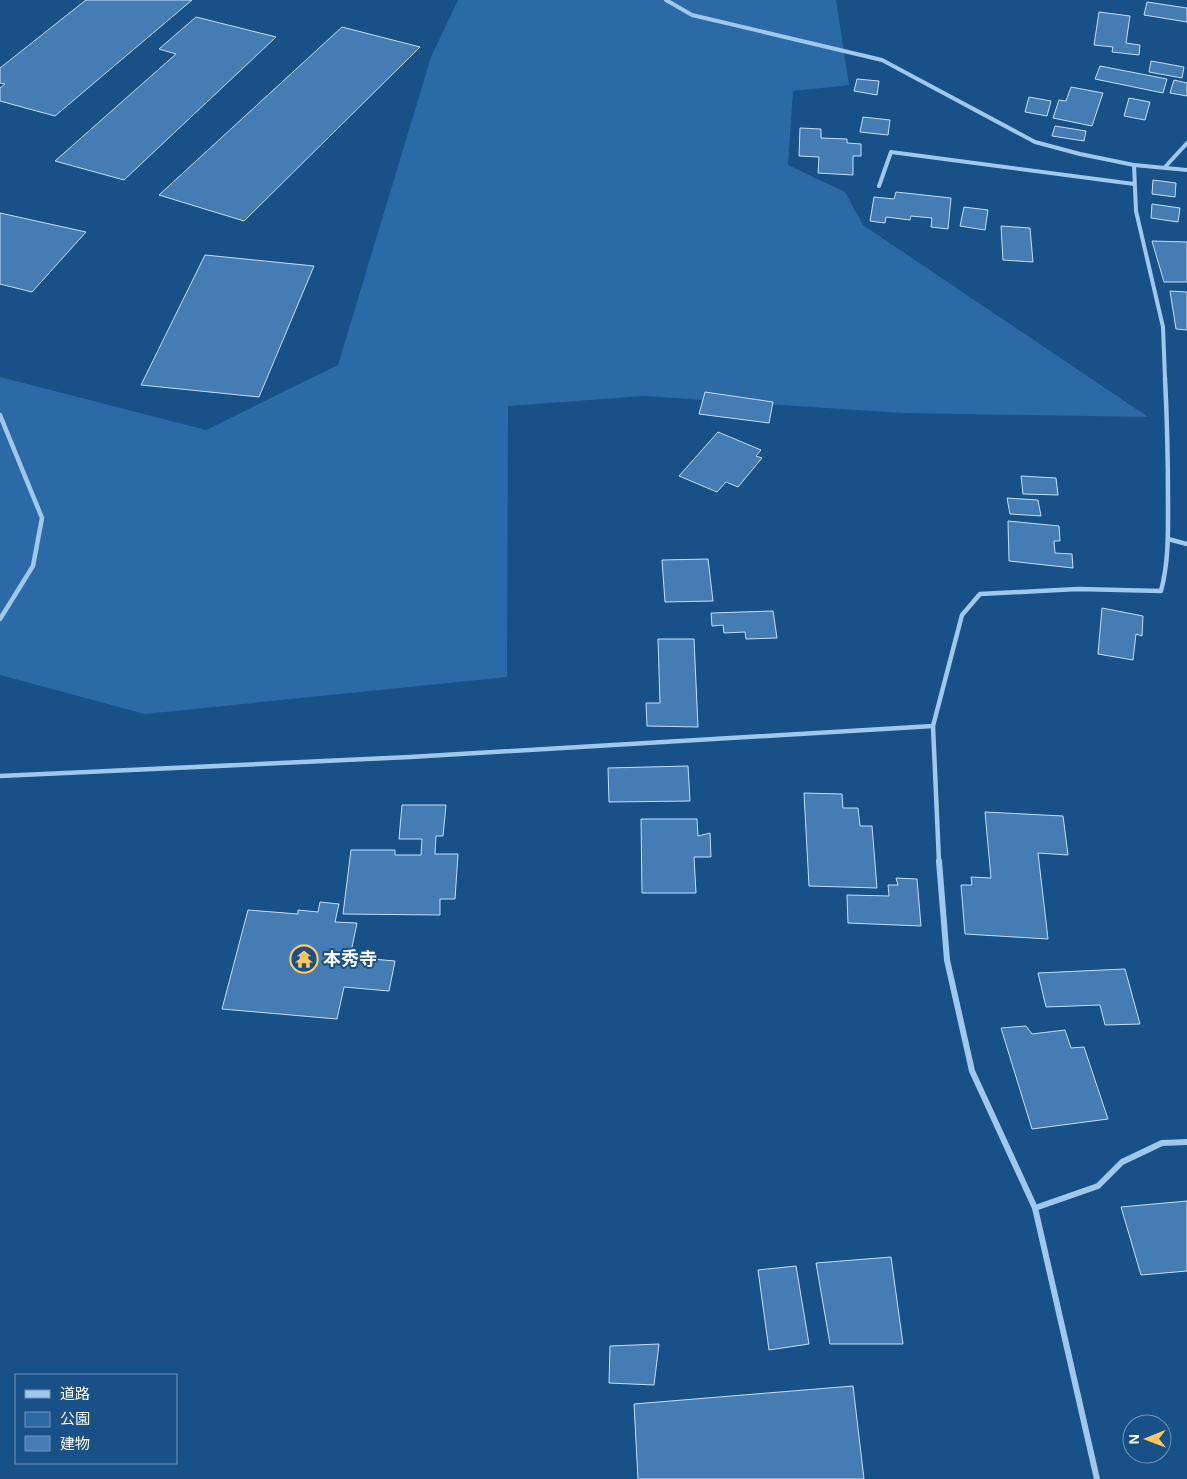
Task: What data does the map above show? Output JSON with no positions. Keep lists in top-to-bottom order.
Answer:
{
  "places": {
    "temple": ["本秀寺"]
  },
  "legend": ["道路", "公園", "建物"],
  "north": "left"
}
